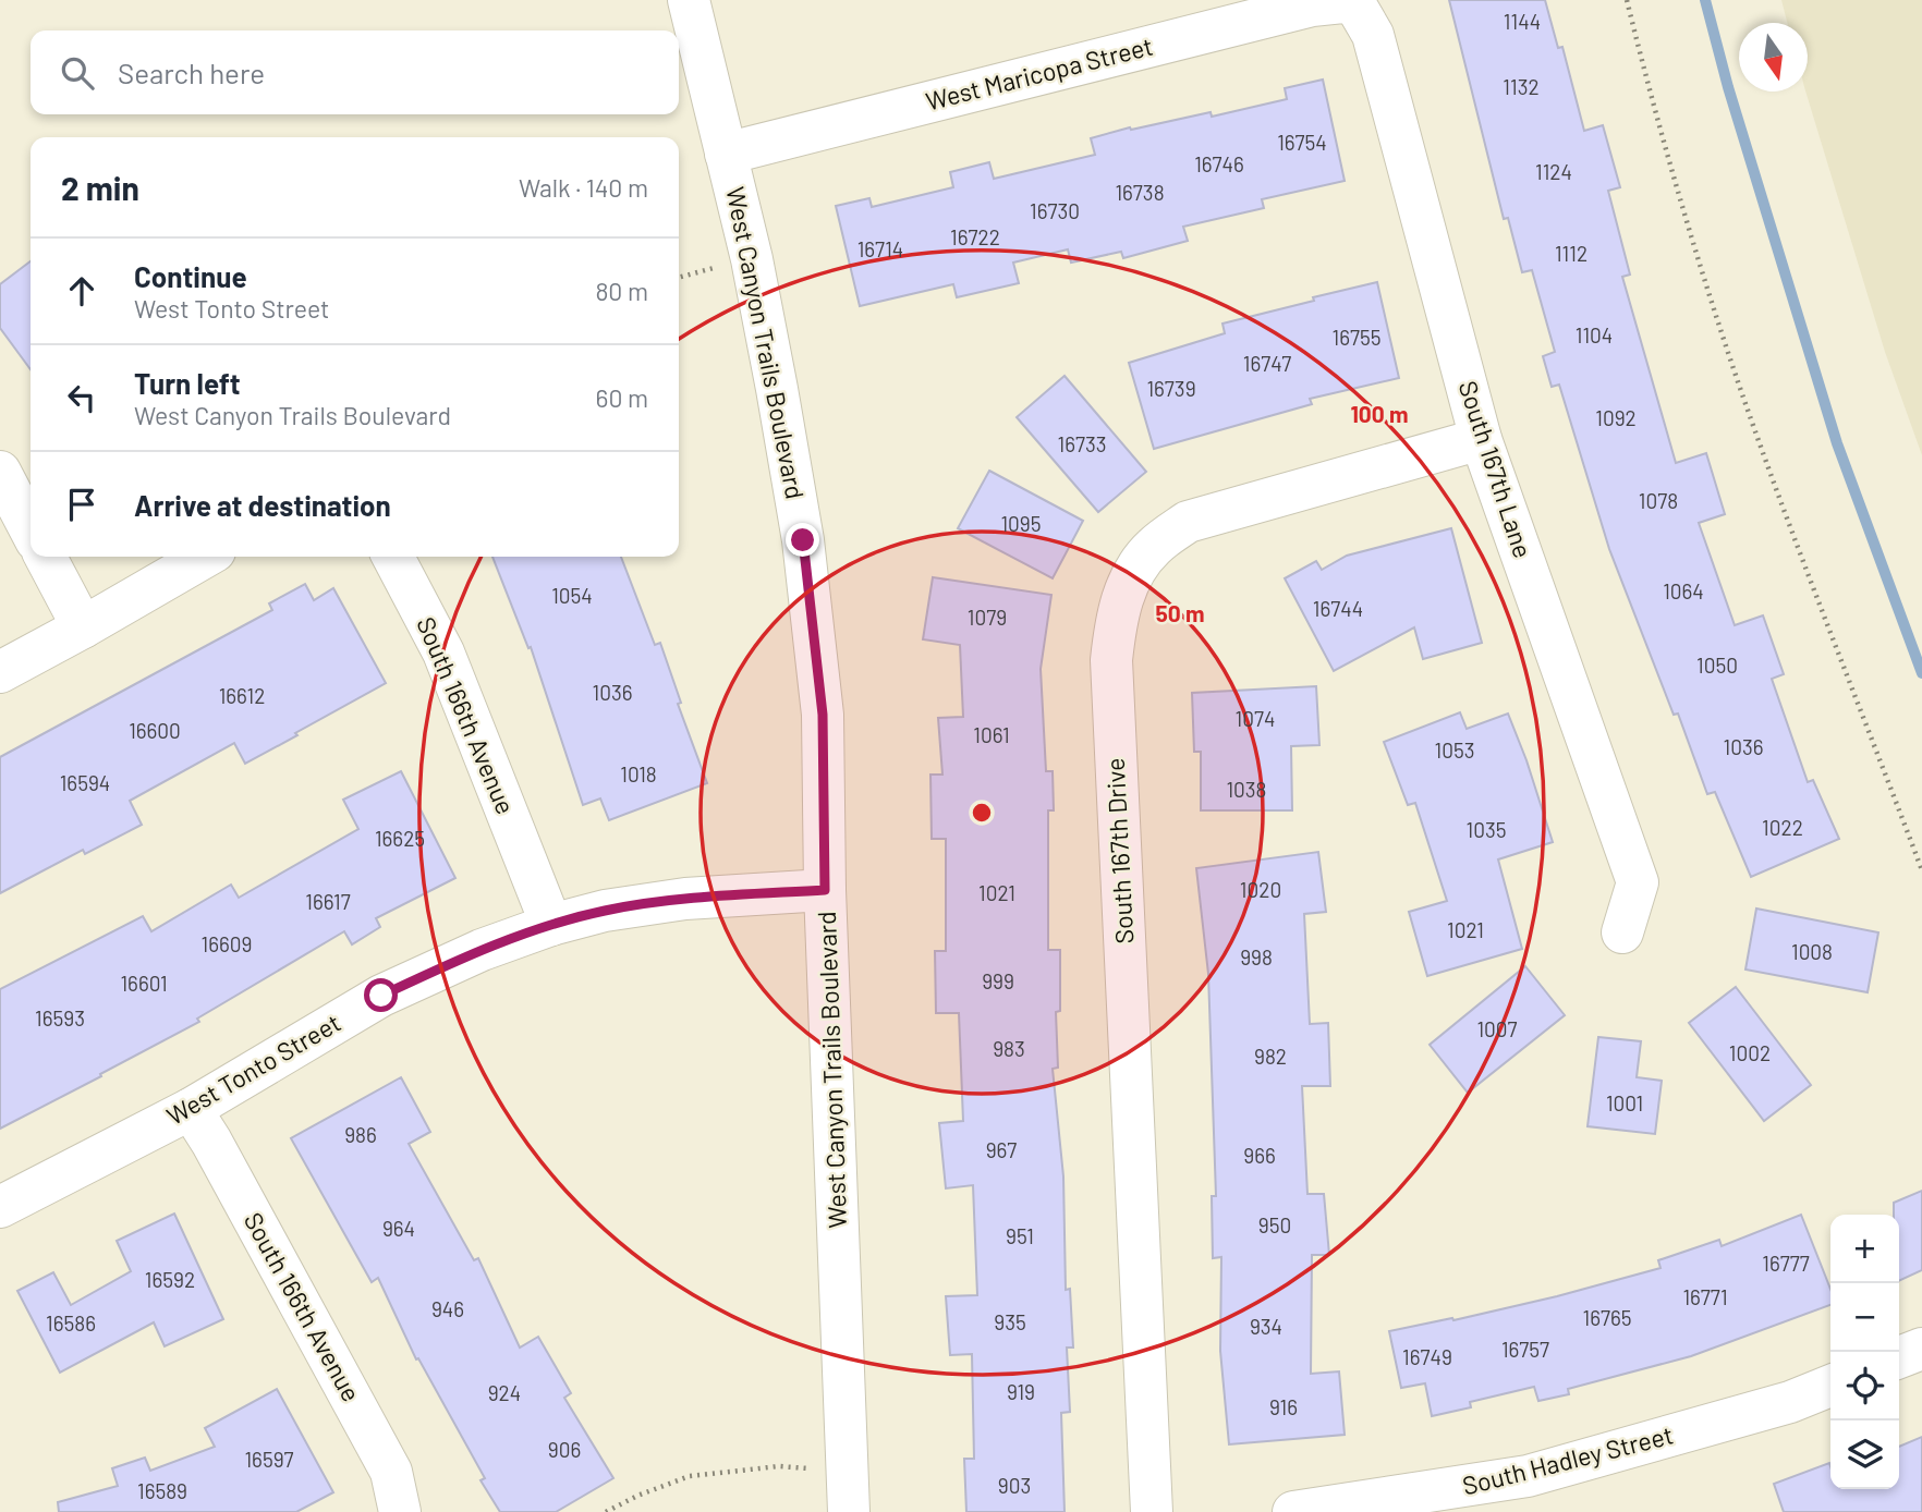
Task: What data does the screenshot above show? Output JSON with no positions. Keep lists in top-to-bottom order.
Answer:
{
  "streets": {
    "street": [
      "West Maricopa Street",
      "West Canyon Trails Boulevard",
      "South 167th Lane",
      "South 166th Avenue",
      "South 167th Drive",
      "West Tonto Street",
      "South Hadley Street"
    ]
  },
  "crossings": [
    ["West Maricopa Street", "West Canyon Trails Boulevard"],
    ["West Maricopa Street", "South 167th Lane"],
    ["West Canyon Trails Boulevard", "West Tonto Street"],
    ["South 167th Lane", "South 167th Drive"],
    ["South 166th Avenue", "West Tonto Street"]
  ],
  "house_numbers": [
    "1144",
    "1132",
    "16754",
    "16746",
    "1124",
    "16738",
    "16730",
    "16722",
    "16714",
    "1112",
    "1104",
    "16755",
    "16747",
    "16739",
    "1092",
    "16733",
    "1078",
    "1095",
    "1064",
    "1054",
    "16744",
    "1079",
    "1050",
    "1036",
    "16612",
    "1074",
    "16600",
    "1061",
    "1036",
    "1053",
    "1018",
    "16594",
    "1038",
    "1022",
    "1035",
    "16625",
    "1020",
    "1021",
    "16617",
    "1021",
    "16609",
    "1008",
    "998",
    "999",
    "16601",
    "16593",
    "1007",
    "983",
    "1002",
    "982",
    "1001",
    "986",
    "967",
    "966",
    "950",
    "964",
    "951",
    "16777",
    "16592",
    "16771",
    "946",
    "16765",
    "935",
    "16586",
    "934",
    "16757",
    "16749",
    "919",
    "924",
    "916",
    "906",
    "16597",
    "903",
    "16589"
  ],
  "north": "bottom",
  "page": {
    "search": "Search here",
    "heading": ["2 min", "Walk · 140 m"],
    "list": [
      ["Continue", "West Tonto Street", "80 m"],
      ["Turn left", "West Canyon Trails Boulevard", "60 m"],
      "Arrive at destination"
    ],
    "map_buttons": ["+", "−"]
  },
  "rings": ["100 m", "50 m"]
}
